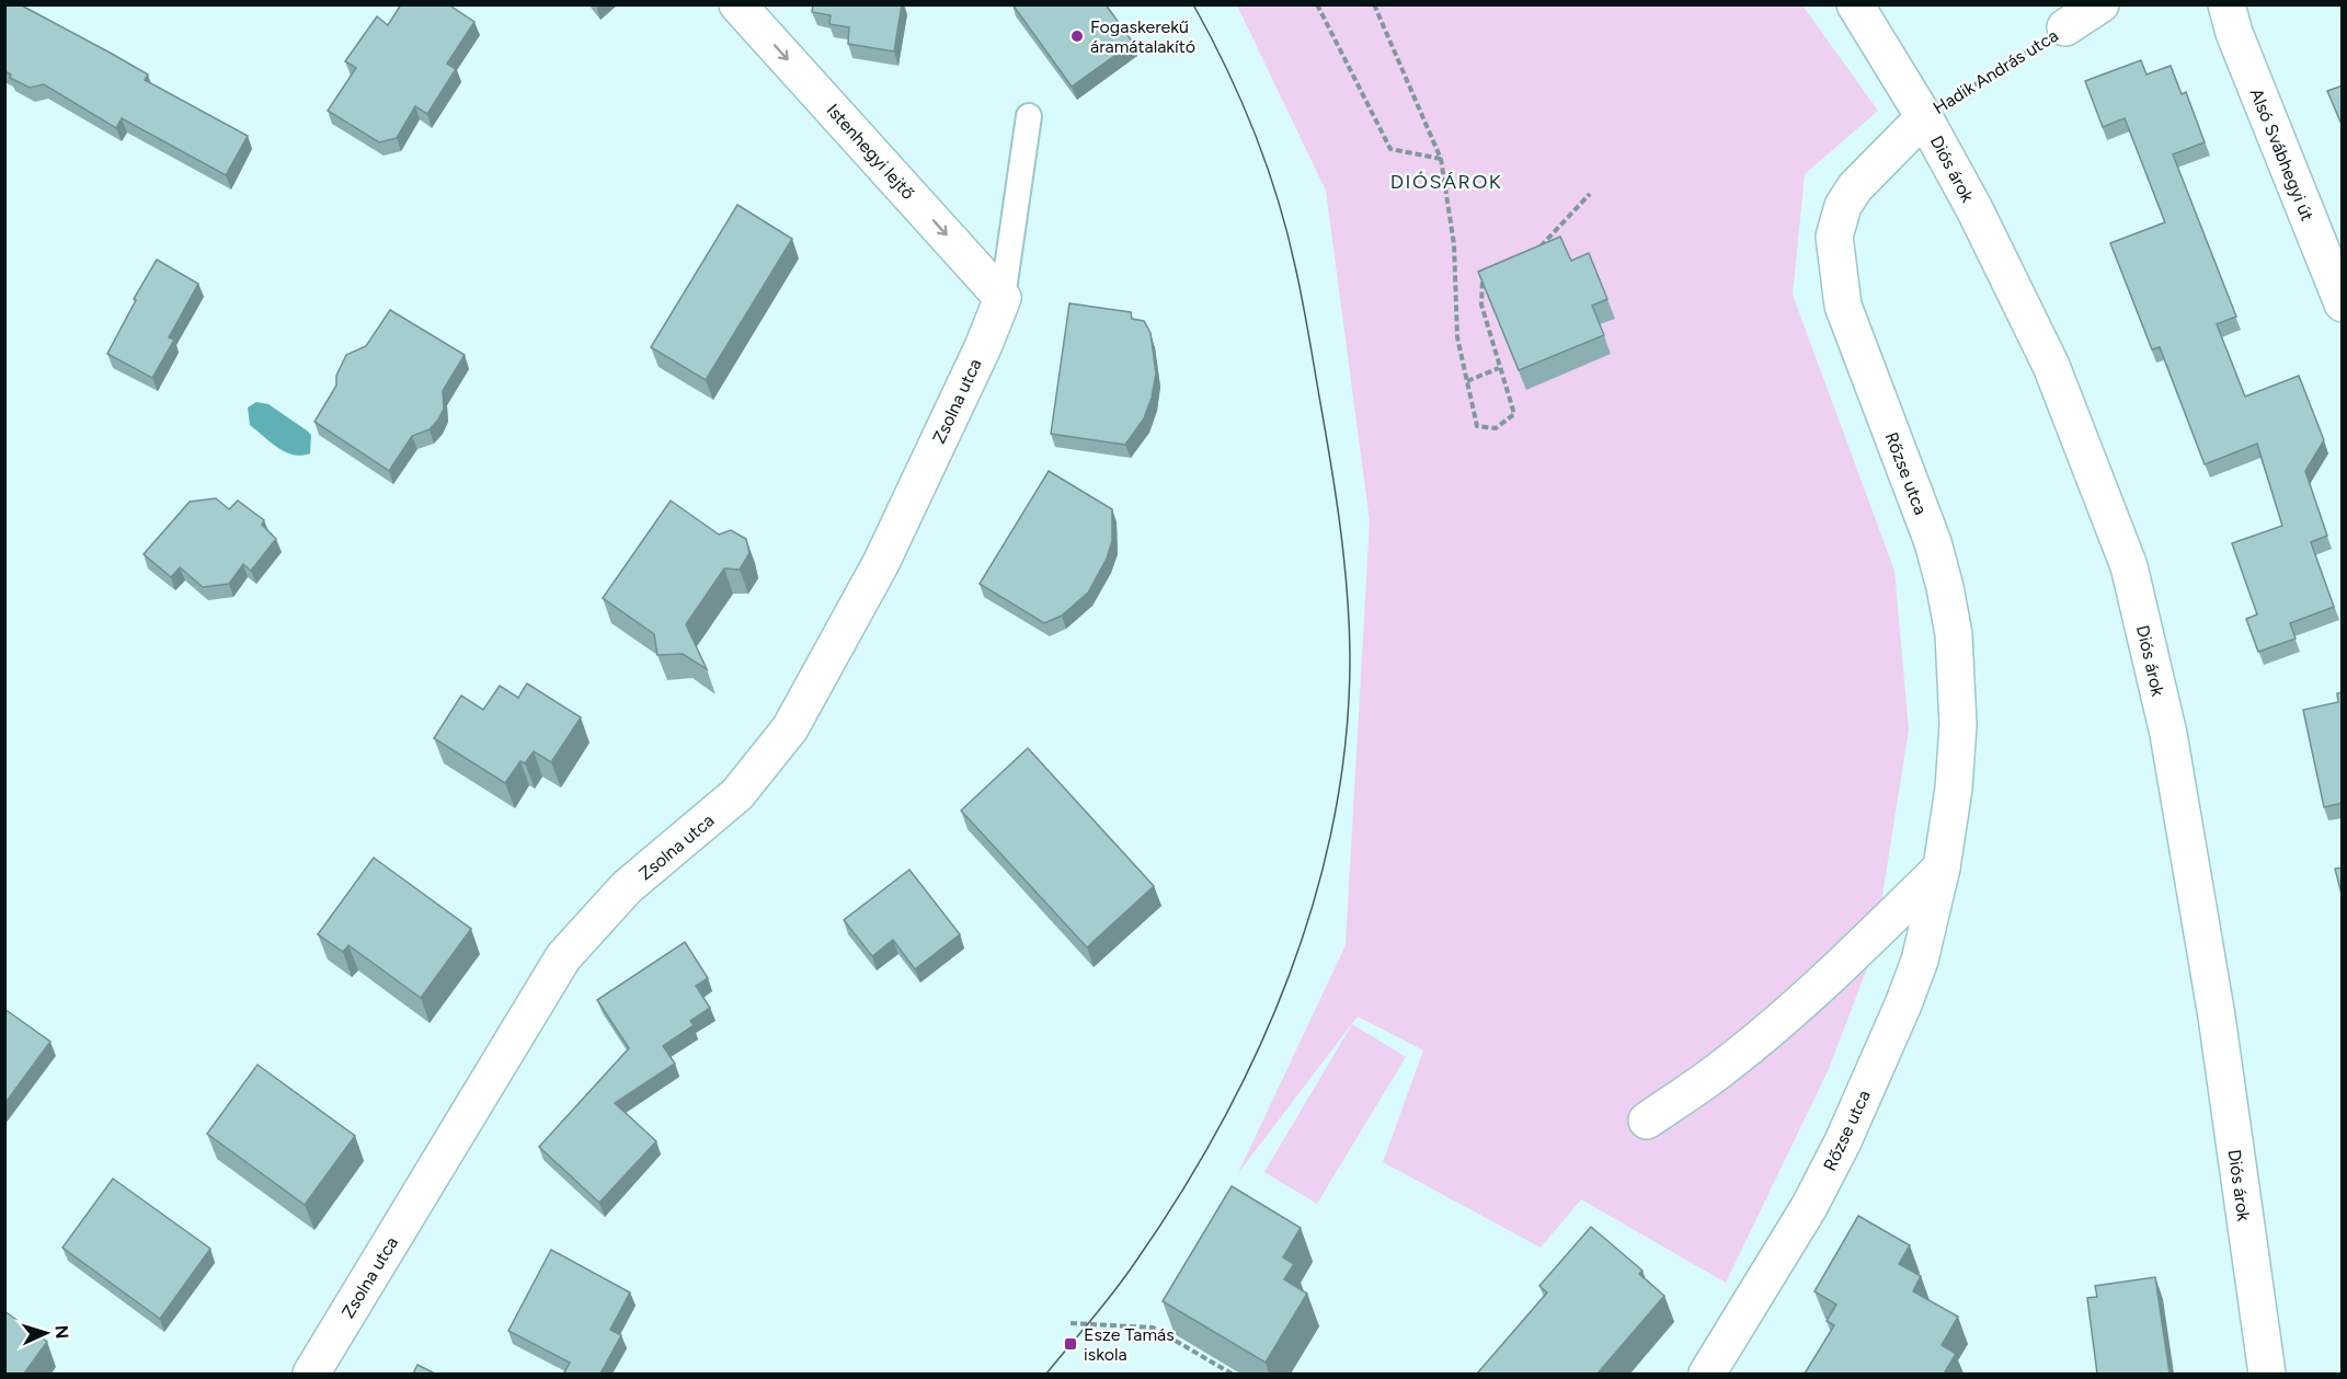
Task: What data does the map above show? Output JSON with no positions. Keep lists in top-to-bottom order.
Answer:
{
  "streets": {
    "street": [
      "Hadik András utca",
      "Istenhegyi lejtő",
      "Alsó Svábhegyi út",
      "Diós árok",
      "Zsolna utca",
      "Rőzse utca"
    ]
  },
  "crossings": [
    ["Hadik András utca", "Diós árok"],
    ["Hadik András utca", "Rőzse utca"],
    ["Istenhegyi lejtő", "Zsolna utca"],
    ["Diós árok", "Rőzse utca"]
  ],
  "one_way": ["Istenhegyi lejtő"],
  "districts": ["DIÓSÁROK"],
  "places": {
    "other": ["Fogaskerekű áramátalakító"],
    "transit": ["Esze Tamás iskola"]
  },
  "north": "right"
}
